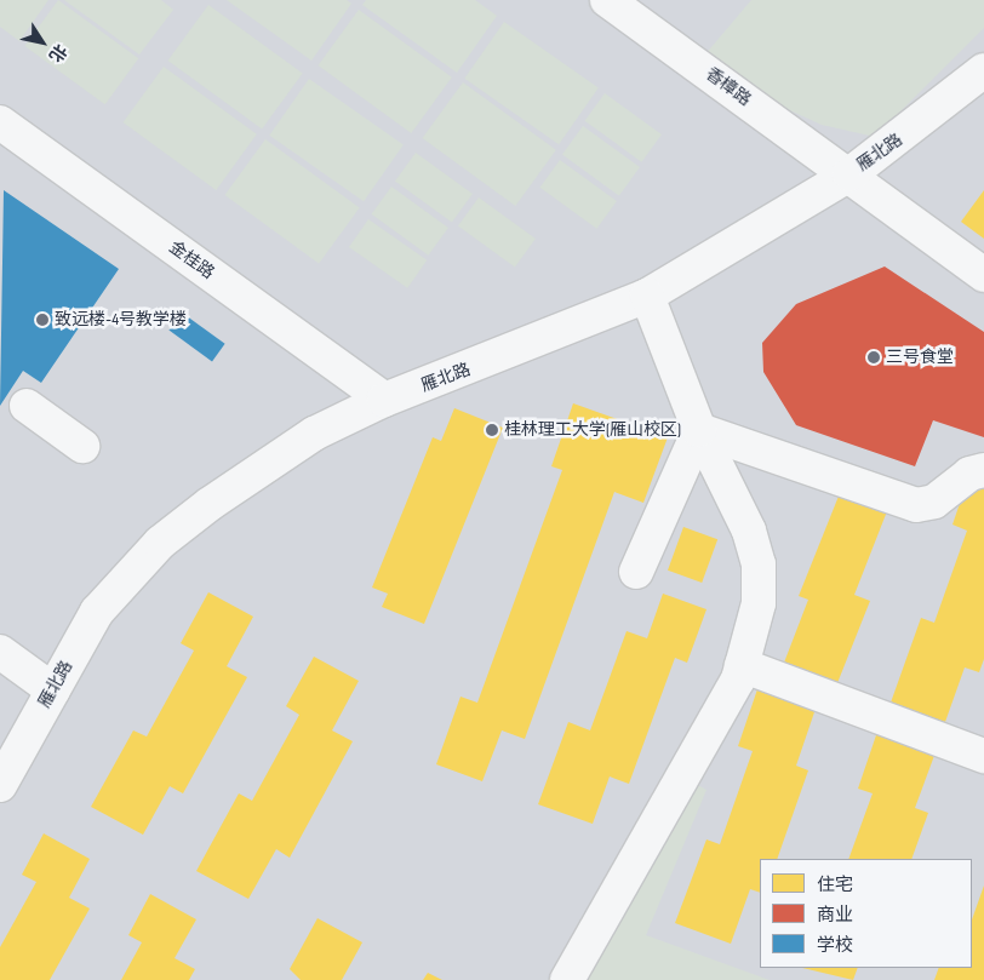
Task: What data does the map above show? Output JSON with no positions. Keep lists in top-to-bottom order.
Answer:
{
  "streets": {
    "street": ["香樟路", "雁北路", "金桂路"]
  },
  "crossings": [
    ["香樟路", "雁北路"],
    ["雁北路", "金桂路"]
  ],
  "places": ["致远楼-4号教学楼", "三号食堂", "桂林理工大学(雁山校区)"],
  "legend": ["住宅", "商业", "学校"],
  "north": "bottom right"
}
